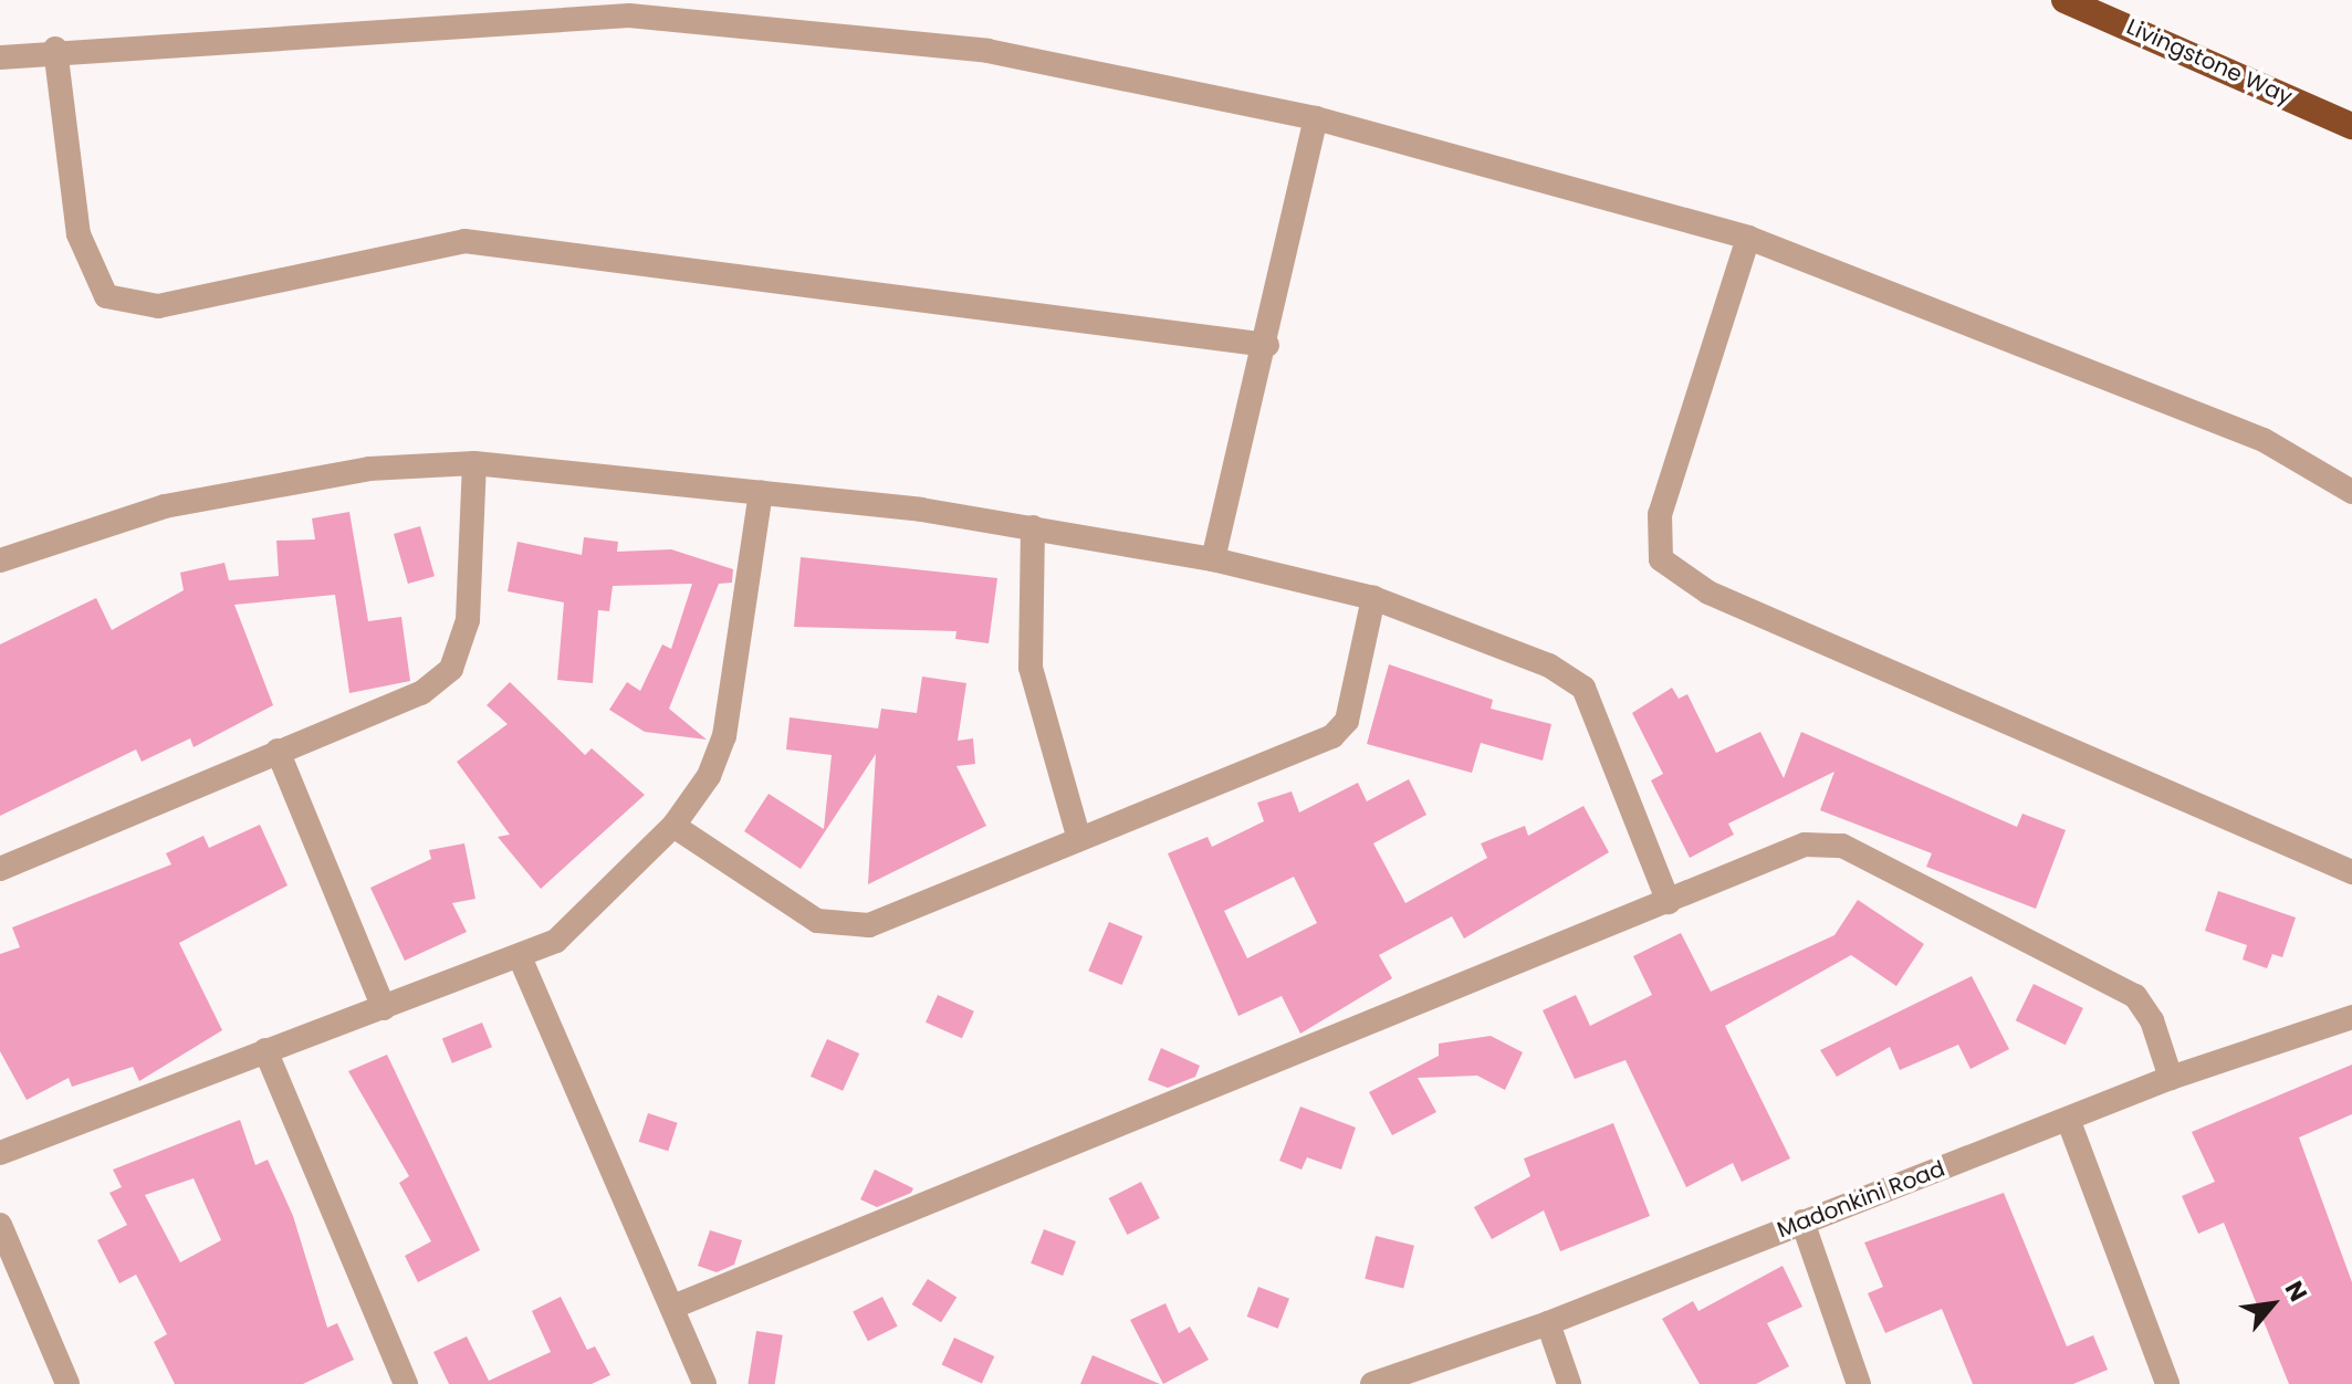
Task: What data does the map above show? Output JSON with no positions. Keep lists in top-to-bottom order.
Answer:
{
  "streets": {
    "highway": ["Livingstone Way"],
    "street": ["Madonkini Road"]
  },
  "north": "top right"
}
